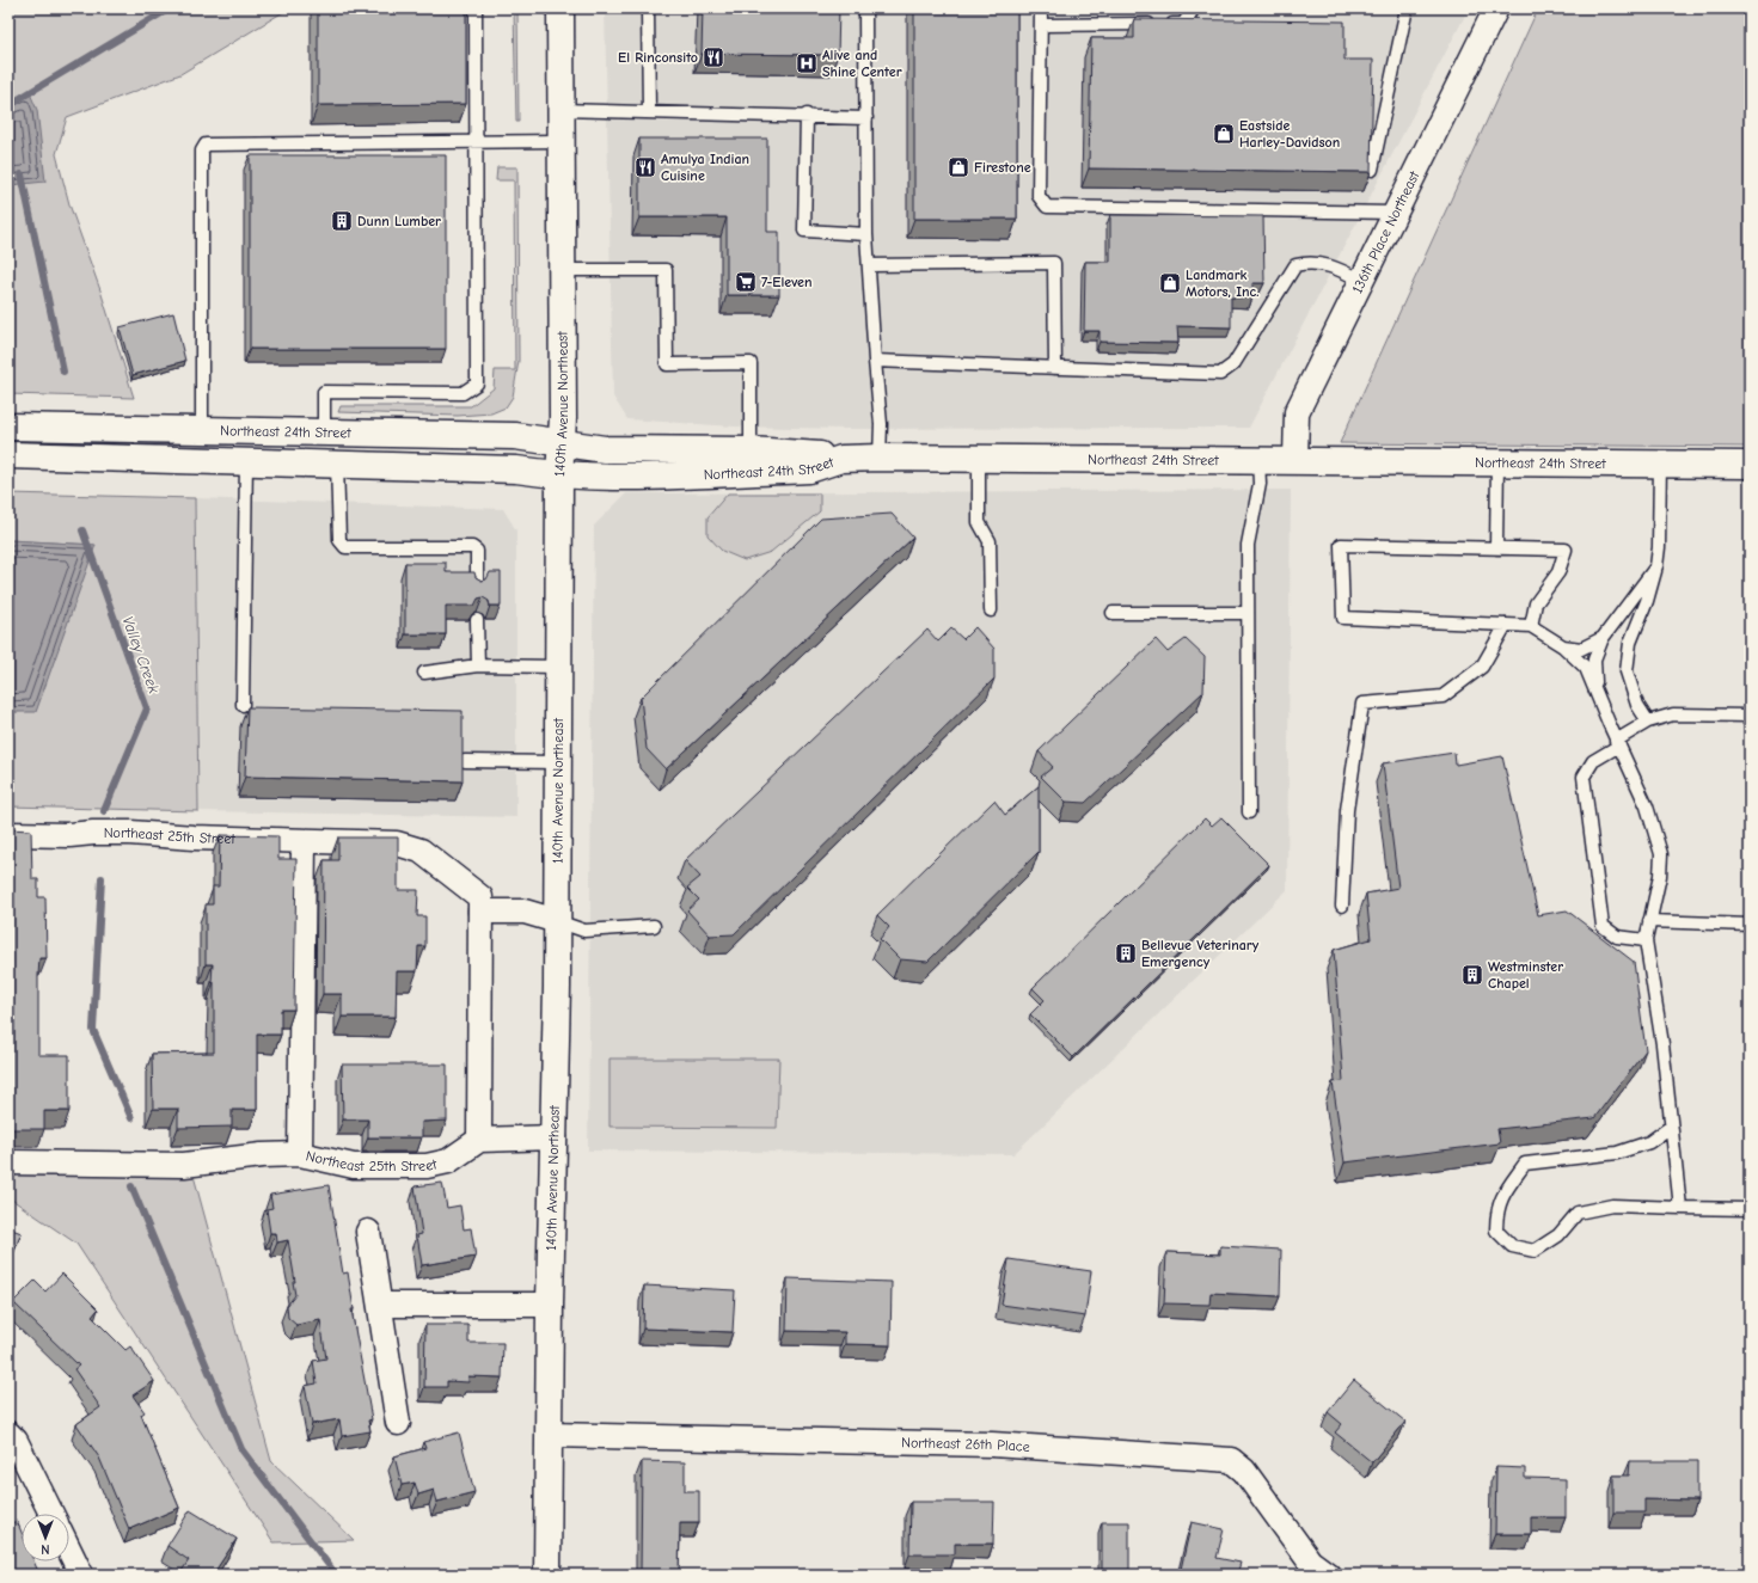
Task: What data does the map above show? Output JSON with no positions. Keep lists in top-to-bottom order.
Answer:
{
  "streets": {
    "street": [
      "136th Place Northeast",
      "140th Avenue Northeast",
      "Northeast 24th Street",
      "Northeast 25th Street",
      "Northeast 26th Place"
    ]
  },
  "crossings": [
    ["136th Place Northeast", "Northeast 24th Street"],
    ["140th Avenue Northeast", "Northeast 24th Street"],
    ["140th Avenue Northeast", "Northeast 26th Place"]
  ],
  "water": ["Valley Creek"],
  "places": {
    "restaurant": ["El Rinconsito", "Amulya Indian Cuisine"],
    "hospital": ["Alive and Shine Center"],
    "shop": ["Eastside Harley-Davidson", "Firestone", "Landmark Motors, Inc."],
    "building": ["Dunn Lumber", "Bellevue Veterinary Emergency", "Westminster Chapel"],
    "supermarket": ["7-Eleven"]
  },
  "north": "bottom"
}
